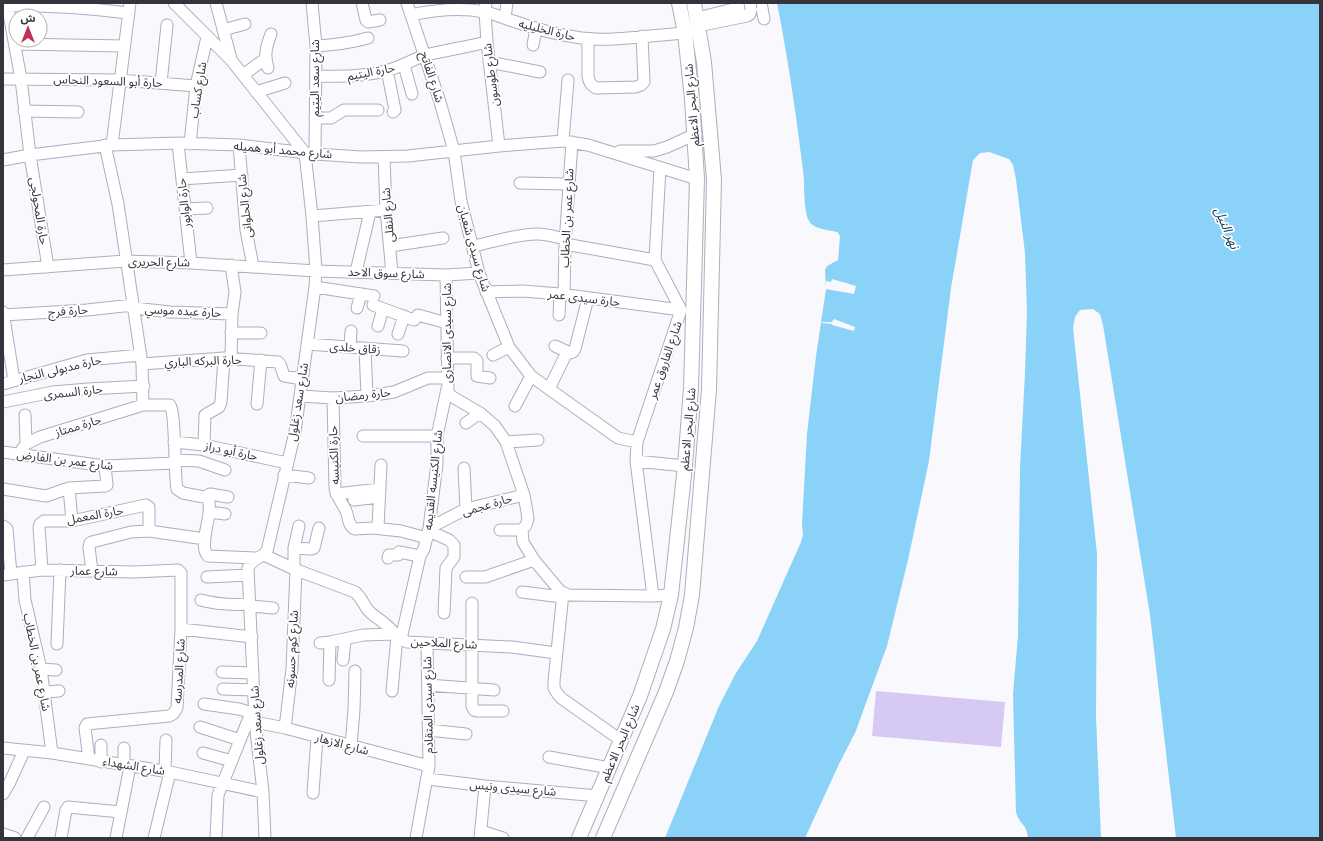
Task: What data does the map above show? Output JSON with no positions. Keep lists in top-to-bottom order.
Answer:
{
  "streets": {
    "main road": ["شارع البحر الاعظم"],
    "street": [
      "حارة الخليليه",
      "حارة اليتيم",
      "شارع طوسون",
      "شارع الفاتح",
      "شارع سعد اليتيم",
      "حارة أبو السعود النحاس",
      "شارع كساب",
      "شارع محمد أبو هميله",
      "حارة الوابور",
      "شارع الحلوانى",
      "حارة المحولجى",
      "شارع النقلى",
      "شارع عمر بن الخطاب",
      "شارع سيدى شعبان",
      "شارع الحريرى",
      "شارع سوق الاحد",
      "حارة سيدى عمر",
      "حارة فرج",
      "حارة عبده موسي",
      "شارع سيدى الانصارى",
      "زقاق خلدى",
      "شارع الفاروق عمر",
      "حارة البركه الباري",
      "حارة مدبولى النجار",
      "حارة السمرى",
      "حارة رمضان",
      "شارع سعد زغلول",
      "حارة ممتاز",
      "حارة أبو دراز",
      "حارة الكنيسه",
      "شارع عمر بن الفارض",
      "شارع الكنيسه القديمه",
      "حارة عجمى",
      "حارة المعمل",
      "شارع عمار",
      "شارع الملاحين",
      "شارع كوم حسونه",
      "شارع المدرسه",
      "شارع سيدى المتقادم",
      "شارع الازهار",
      "شارع الشهداء",
      "شارع سيدى ونيس"
    ]
  },
  "crossings": [
    ["حارة الخليليه", "شارع طوسون"],
    ["حارة الخليليه", "شارع الفاتح"],
    ["حارة الخليليه", "شارع البحر الاعظم"],
    ["حارة اليتيم", "شارع طوسون"],
    ["حارة اليتيم", "شارع الفاتح"],
    ["حارة اليتيم", "شارع سعد اليتيم"],
    ["شارع طوسون", "شارع محمد أبو هميله"],
    ["شارع الفاتح", "شارع محمد أبو هميله"],
    ["شارع الفاتح", "شارع سيدى شعبان"],
    ["شارع سعد اليتيم", "شارع محمد أبو هميله"],
    ["شارع سعد اليتيم", "شارع سعد زغلول"],
    ["حارة أبو السعود النحاس", "شارع كساب"],
    ["حارة أبو السعود النحاس", "حارة المحولجى"],
    ["شارع كساب", "شارع محمد أبو هميله"],
    ["شارع البحر الاعظم", "شارع محمد أبو هميله"],
    ["شارع البحر الاعظم", "شارع سيدى ونيس"],
    ["شارع محمد أبو هميله", "حارة الوابور"],
    ["شارع محمد أبو هميله", "شارع الحلوانى"],
    ["شارع محمد أبو هميله", "حارة المحولجى"],
    ["شارع محمد أبو هميله", "شارع النقلى"],
    ["شارع محمد أبو هميله", "شارع عمر بن الخطاب"],
    ["شارع محمد أبو هميله", "شارع سيدى شعبان"],
    ["شارع محمد أبو هميله", "شارع سعد زغلول"],
    ["حارة الوابور", "شارع الحريرى"],
    ["شارع الحلوانى", "شارع الحريرى"],
    ["حارة المحولجى", "شارع الحريرى"],
    ["شارع النقلى", "شارع سوق الاحد"],
    ["شارع عمر بن الخطاب", "حارة سيدى عمر"],
    ["شارع عمر بن الخطاب", "شارع عمار"],
    ["شارع عمر بن الخطاب", "شارع الشهداء"],
    ["شارع سيدى شعبان", "شارع سوق الاحد"],
    ["شارع سيدى شعبان", "حارة سيدى عمر"],
    ["شارع سيدى شعبان", "شارع الفاروق عمر"],
    ["شارع الحريرى", "شارع سوق الاحد"],
    ["شارع الحريرى", "شارع سعد زغلول"],
    ["شارع سوق الاحد", "شارع سيدى الانصارى"],
    ["شارع سوق الاحد", "شارع سعد زغلول"],
    ["حارة سيدى عمر", "شارع الفاروق عمر"],
    ["حارة فرج", "حارة عبده موسي"],
    ["شارع سيدى الانصارى", "حارة رمضان"],
    ["شارع سيدى الانصارى", "شارع الكنيسه القديمه"],
    ["شارع سيدى الانصارى", "حارة عجمى"],
    ["زقاق خلدى", "شارع سعد زغلول"],
    ["حارة البركه الباري", "حارة مدبولى النجار"],
    ["حارة البركه الباري", "شارع سعد زغلول"],
    ["حارة رمضان", "شارع سعد زغلول"],
    ["حارة رمضان", "حارة الكنيسه"],
    ["حارة رمضان", "شارع الكنيسه القديمه"],
    ["شارع سعد زغلول", "حارة أبو دراز"],
    ["شارع سعد زغلول", "شارع الملاحين"],
    ["شارع سعد زغلول", "شارع الازهار"],
    ["شارع سعد زغلول", "شارع الشهداء"],
    ["حارة ممتاز", "حارة أبو دراز"],
    ["شارع الكنيسه القديمه", "حارة عجمى"],
    ["شارع الكنيسه القديمه", "شارع الملاحين"],
    ["حارة المعمل", "شارع عمار"],
    ["شارع عمار", "شارع المدرسه"],
    ["شارع الملاحين", "شارع كوم حسونه"],
    ["شارع الملاحين", "شارع سيدى المتقادم"],
    ["شارع كوم حسونه", "شارع الازهار"],
    ["شارع المدرسه", "شارع الشهداء"],
    ["شارع سيدى المتقادم", "شارع الازهار"],
    ["شارع سيدى المتقادم", "شارع سيدى ونيس"]
  ],
  "water": ["نهر النيل"],
  "north": "top"
}
